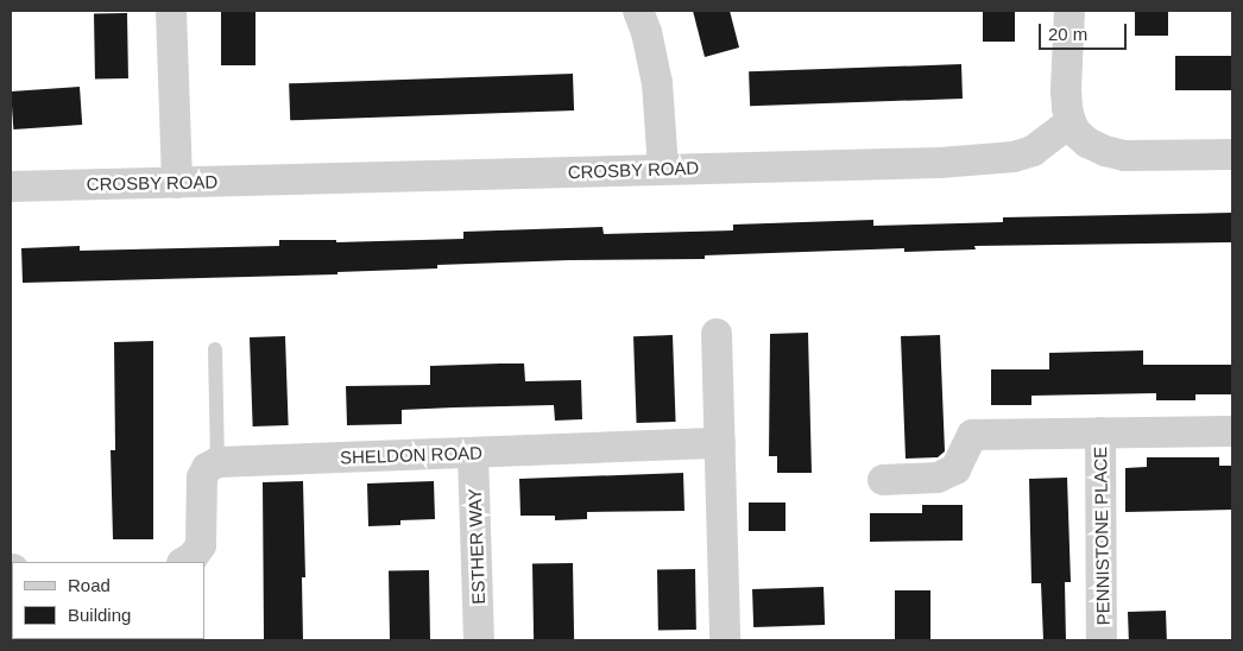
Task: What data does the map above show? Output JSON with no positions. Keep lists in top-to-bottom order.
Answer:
{
  "streets": {
    "street": [
      "CROSBY ROAD",
      "SHELDON ROAD",
      "PENNISTONE PLACE",
      "ESTHER WAY"
    ]
  },
  "crossings": [
    ["SHELDON ROAD", "ESTHER WAY"]
  ],
  "legend": ["Road", "Building"],
  "scale_bar": "20 m"
}
